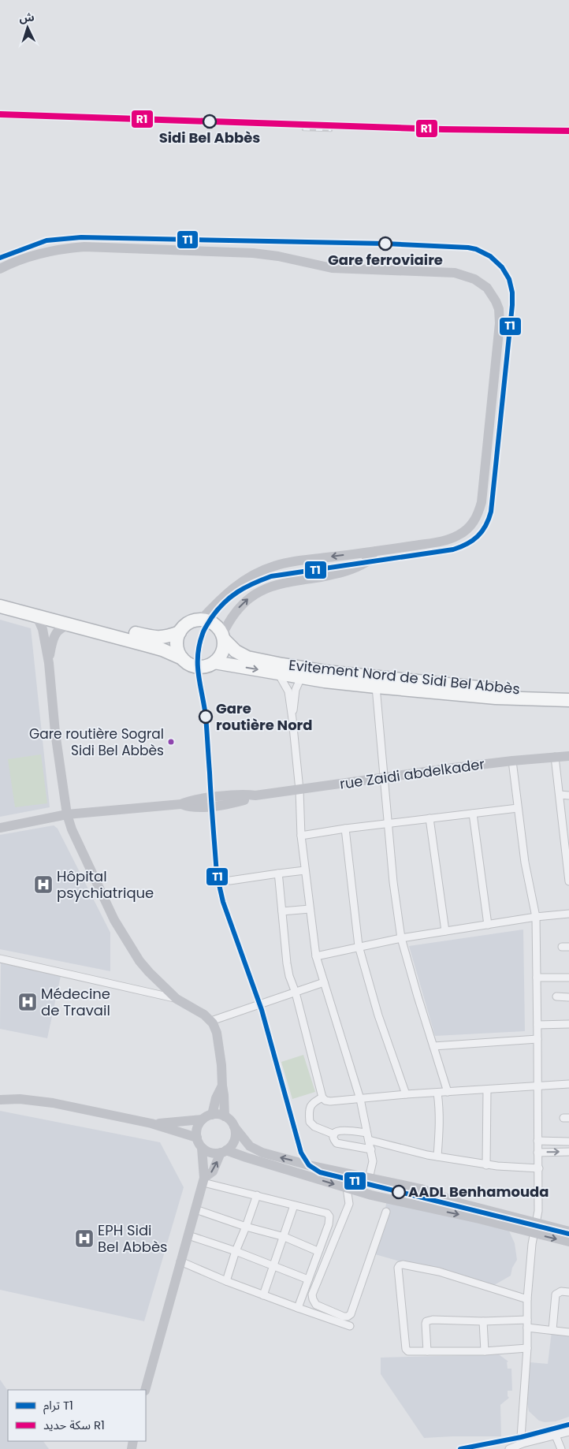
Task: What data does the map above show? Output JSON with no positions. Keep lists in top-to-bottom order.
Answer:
{
  "streets": {
    "highway": ["Evitement Nord de Sidi Bel Abbès"],
    "main road": ["rue Zaidi abdelkader"]
  },
  "places": {
    "other": [
      "Sidi Bel Abbès",
      "Gare ferroviaire",
      "Gare routière Nord",
      "Gare routière Sogral Sidi Bel Abbès",
      "AADL Benhamouda"
    ],
    "hospital": ["Hôpital psychiatrique", "Médecine de Travail", "EPH Sidi Bel Abbès"]
  },
  "lines": ["rail line R1", "tram line T1"],
  "legend": ["ترام T1", "سكة حديد R1"],
  "north": "top"
}
